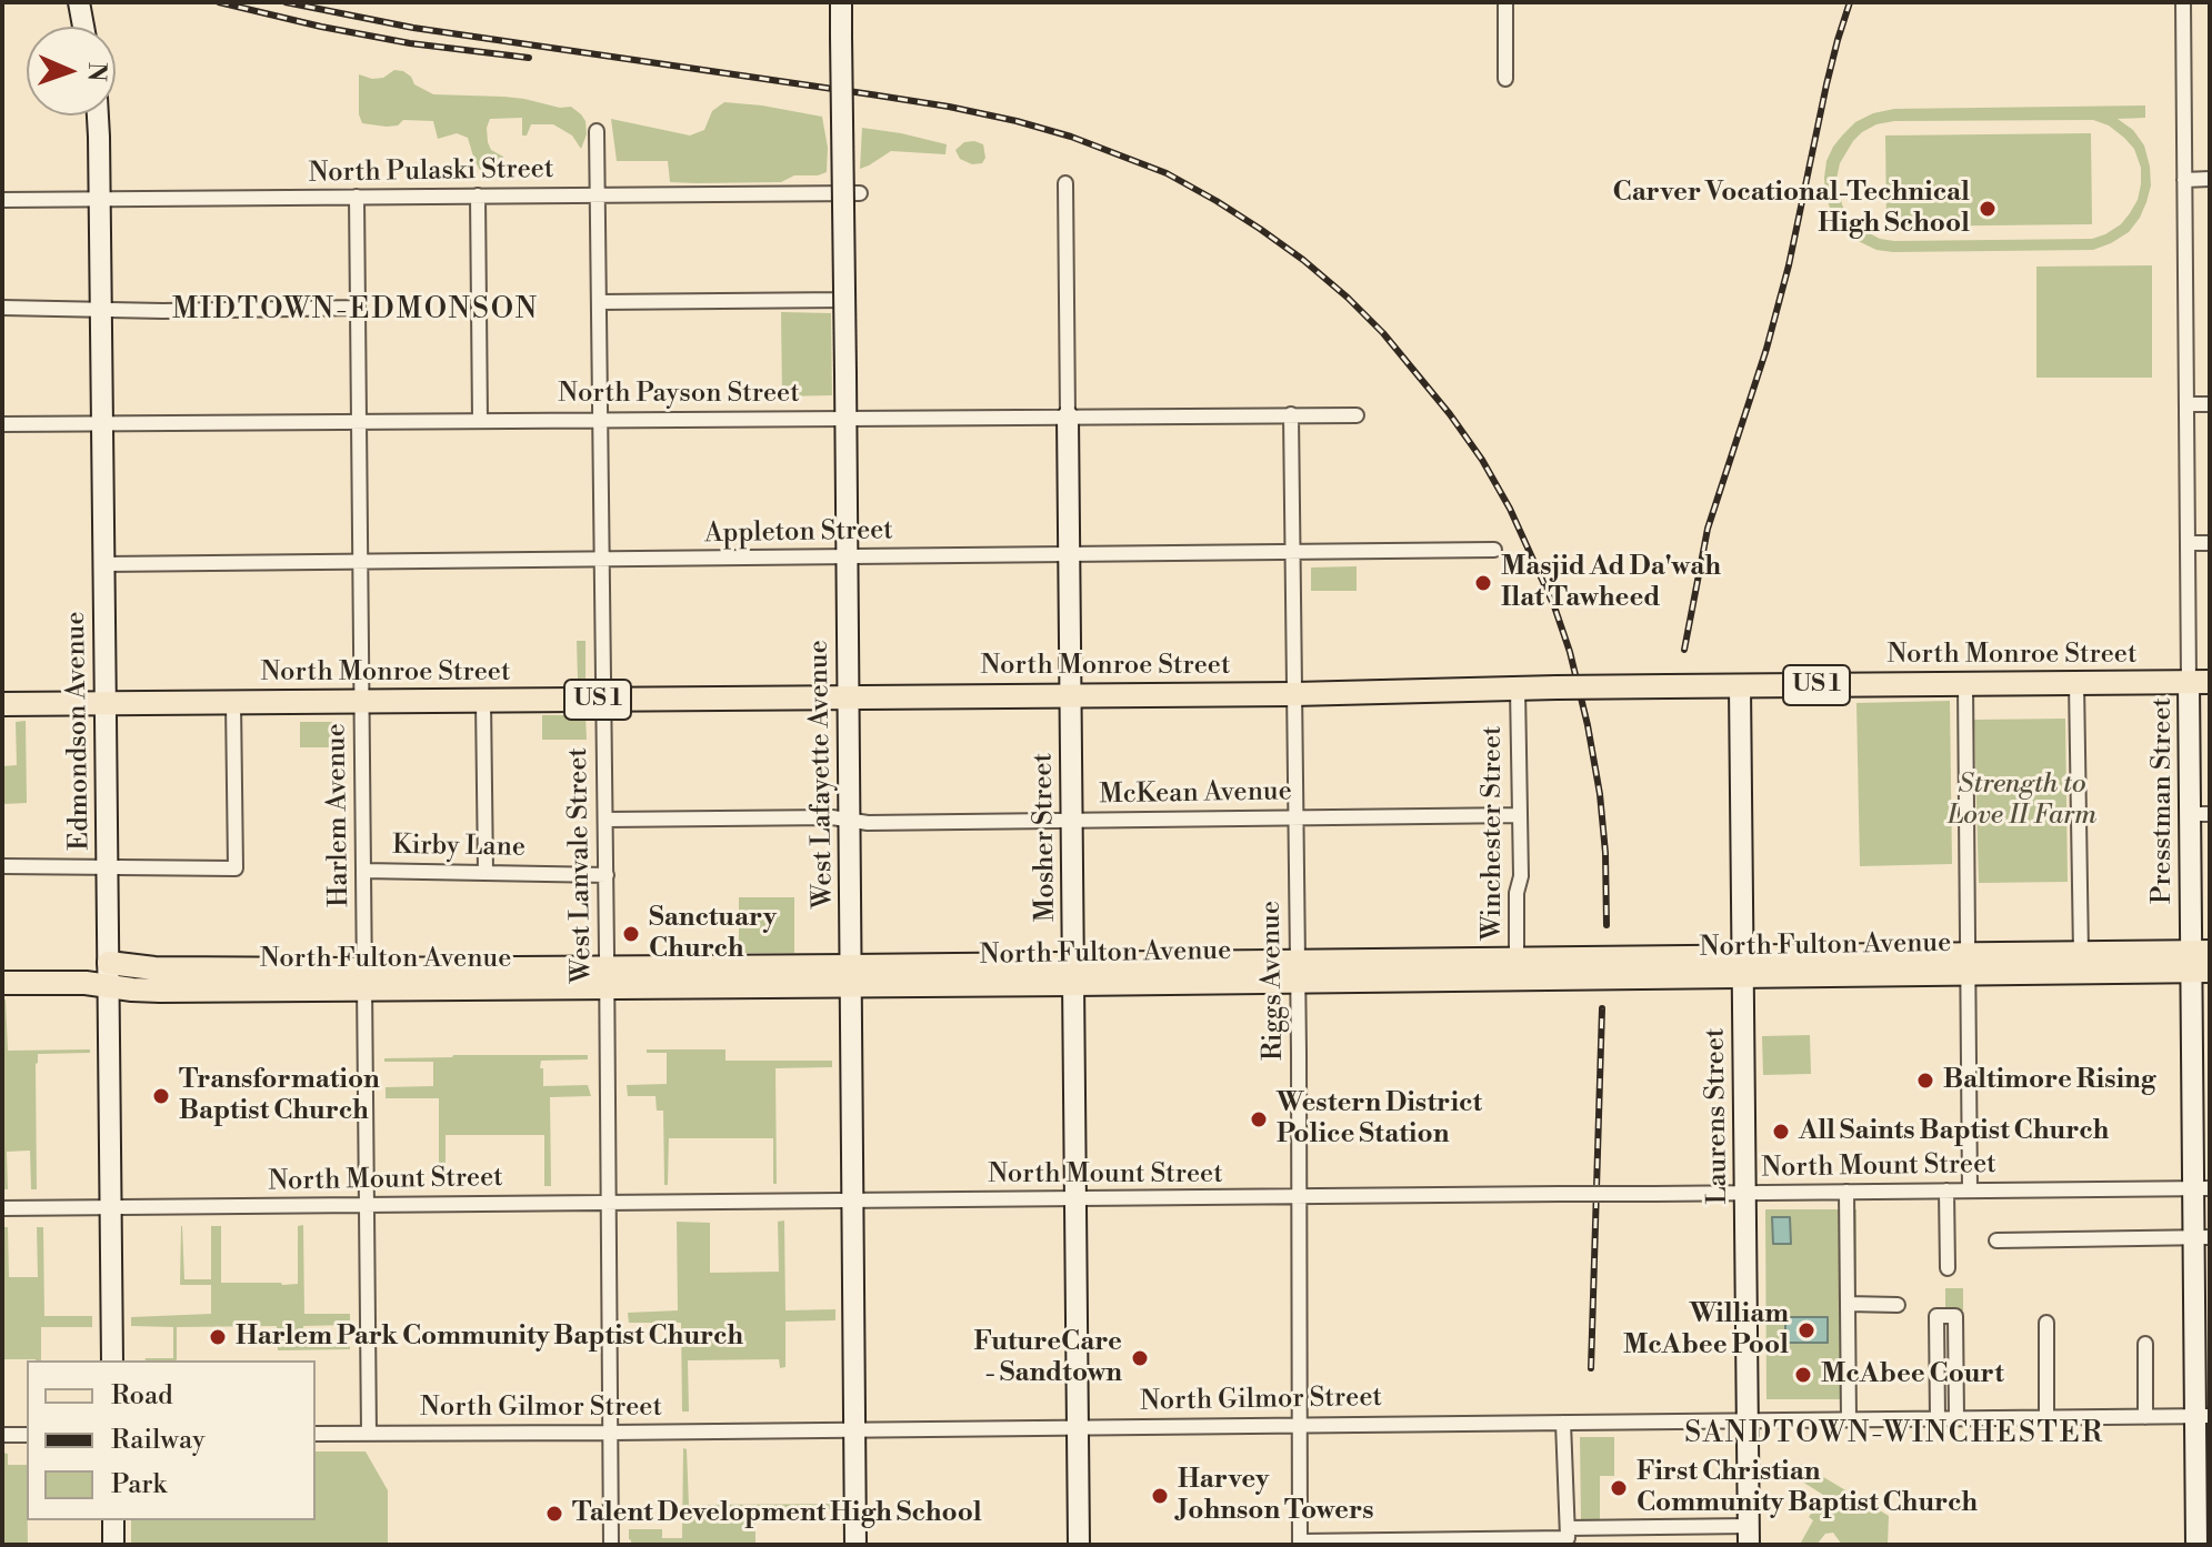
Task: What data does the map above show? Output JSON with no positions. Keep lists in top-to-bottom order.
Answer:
{
  "streets": {
    "main road": [
      "North Monroe Street",
      "US 1",
      "Edmondson Avenue",
      "West Lafayette Avenue",
      "Presstman Street",
      "Mosher Street",
      "North Fulton Avenue",
      "Laurens Street"
    ],
    "street": [
      "North Pulaski Street",
      "North Payson Street",
      "Appleton Street",
      "McKean Avenue",
      "Harlem Avenue",
      "Winchester Street",
      "Kirby Lane",
      "West Lanvale Street",
      "Riggs Avenue",
      "North Mount Street",
      "North Gilmor Street"
    ]
  },
  "crossings": [
    ["North Pulaski Street", "Edmondson Avenue"],
    ["North Pulaski Street", "Harlem Avenue"],
    ["North Pulaski Street", "West Lanvale Street"],
    ["North Payson Street", "Edmondson Avenue"],
    ["North Payson Street", "West Lafayette Avenue"],
    ["North Payson Street", "Harlem Avenue"],
    ["North Payson Street", "Mosher Street"],
    ["North Payson Street", "West Lanvale Street"],
    ["North Payson Street", "Riggs Avenue"],
    ["Appleton Street", "Edmondson Avenue"],
    ["Appleton Street", "West Lafayette Avenue"],
    ["Appleton Street", "Harlem Avenue"],
    ["Appleton Street", "Mosher Street"],
    ["Appleton Street", "West Lanvale Street"],
    ["Appleton Street", "Riggs Avenue"],
    ["North Monroe Street", "Edmondson Avenue"],
    ["North Monroe Street", "West Lafayette Avenue"],
    ["North Monroe Street", "Presstman Street"],
    ["North Monroe Street", "Harlem Avenue"],
    ["North Monroe Street", "Winchester Street"],
    ["North Monroe Street", "Mosher Street"],
    ["North Monroe Street", "West Lanvale Street"],
    ["North Monroe Street", "Riggs Avenue"],
    ["North Monroe Street", "Laurens Street"],
    ["Edmondson Avenue", "North Fulton Avenue"],
    ["Edmondson Avenue", "North Mount Street"],
    ["West Lafayette Avenue", "McKean Avenue"],
    ["West Lafayette Avenue", "North Fulton Avenue"],
    ["West Lafayette Avenue", "North Mount Street"],
    ["West Lafayette Avenue", "North Gilmor Street"],
    ["McKean Avenue", "Winchester Street"],
    ["McKean Avenue", "Mosher Street"],
    ["McKean Avenue", "West Lanvale Street"],
    ["McKean Avenue", "Riggs Avenue"],
    ["Presstman Street", "North Fulton Avenue"],
    ["Presstman Street", "North Mount Street"],
    ["Presstman Street", "North Gilmor Street"],
    ["Harlem Avenue", "Kirby Lane"],
    ["Harlem Avenue", "North Fulton Avenue"],
    ["Harlem Avenue", "North Mount Street"],
    ["Harlem Avenue", "North Gilmor Street"],
    ["Winchester Street", "North Fulton Avenue"],
    ["Mosher Street", "North Fulton Avenue"],
    ["Mosher Street", "North Mount Street"],
    ["Mosher Street", "North Gilmor Street"],
    ["Kirby Lane", "West Lanvale Street"],
    ["West Lanvale Street", "North Fulton Avenue"],
    ["West Lanvale Street", "North Mount Street"],
    ["West Lanvale Street", "North Gilmor Street"],
    ["North Fulton Avenue", "Riggs Avenue"],
    ["North Fulton Avenue", "Laurens Street"],
    ["Riggs Avenue", "North Mount Street"],
    ["Riggs Avenue", "North Gilmor Street"],
    ["Laurens Street", "North Mount Street"],
    ["Laurens Street", "North Gilmor Street"]
  ],
  "districts": ["MIDTOWN-EDMONSON", "SANDTOWN-WINCHESTER"],
  "parks": ["Strength to Love II Farm"],
  "places": [
    "Carver Vocational-Technical High School",
    "Masjid Ad Da'wah Ilat Tawheed",
    "Sanctuary Church",
    "Baltimore Rising",
    "Transformation Baptist Church",
    "Western District Police Station",
    "All Saints Baptist Church",
    "William McAbee Pool",
    "Harlem Park Community Baptist Church",
    "FutureCare - Sandtown",
    "McAbee Court",
    "First Christian Community Baptist Church",
    "Harvey Johnson Towers",
    "Talent Development High School"
  ],
  "legend": ["Road", "Railway", "Park"],
  "north": "right"
}
